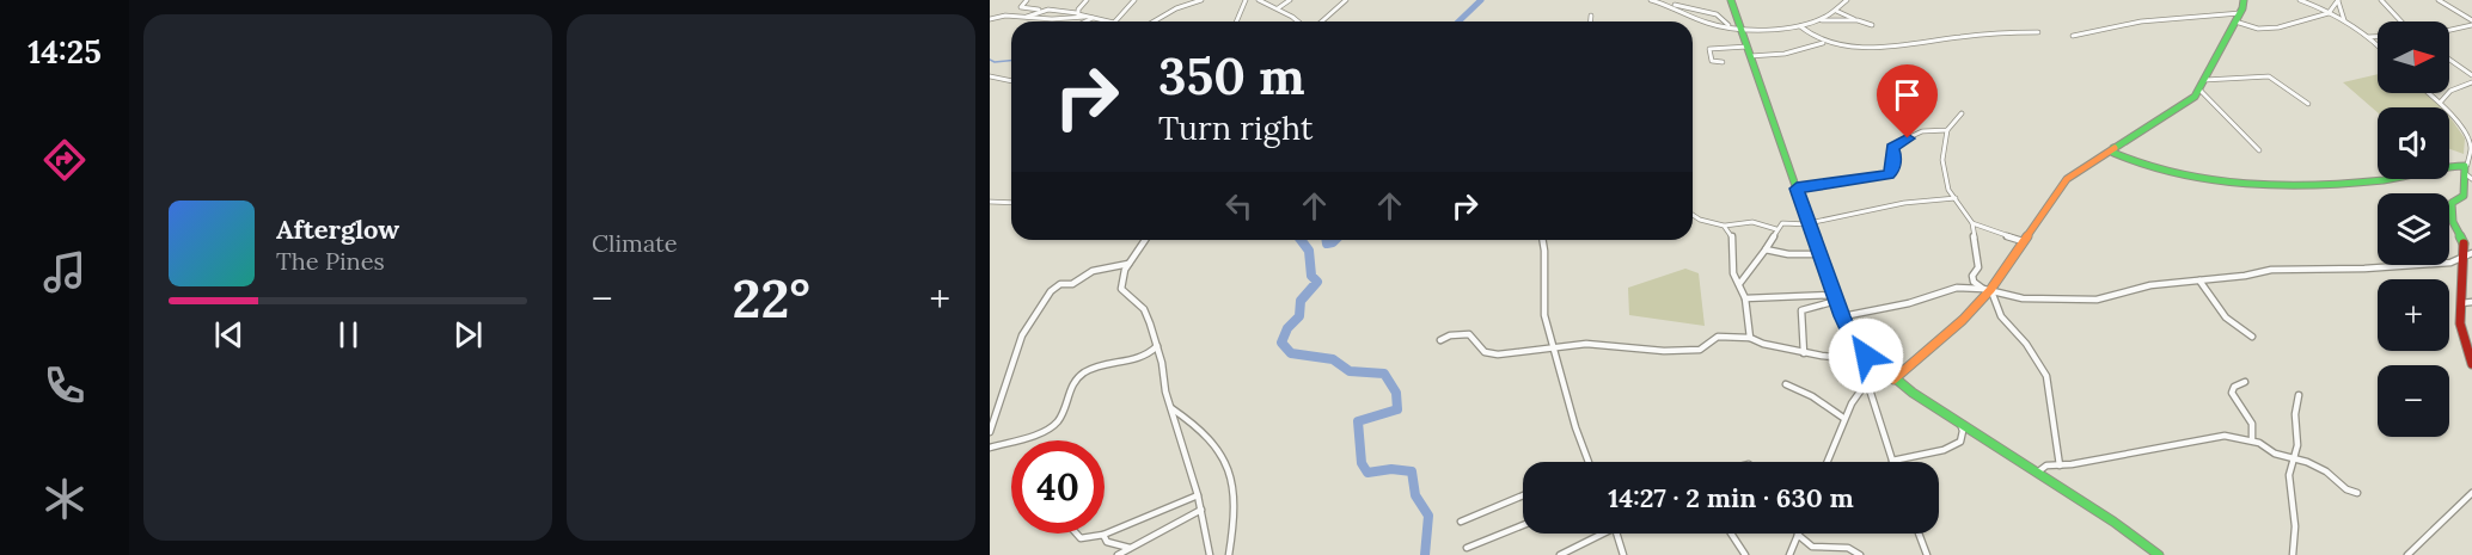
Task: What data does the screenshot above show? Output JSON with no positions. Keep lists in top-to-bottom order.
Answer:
{
  "north": "right",
  "page": {
    "tabs": "14:25",
    "tile": "Climate",
    "map_buttons": ["+", "−"],
    "turn": ["350 m", "Turn right"],
    "song": ["Afterglow", "The Pines"],
    "heat": ["−", "22°", "+"],
    "limit": "40",
    "trip": "14:27 · 2 min · 630 m"
  }
}
